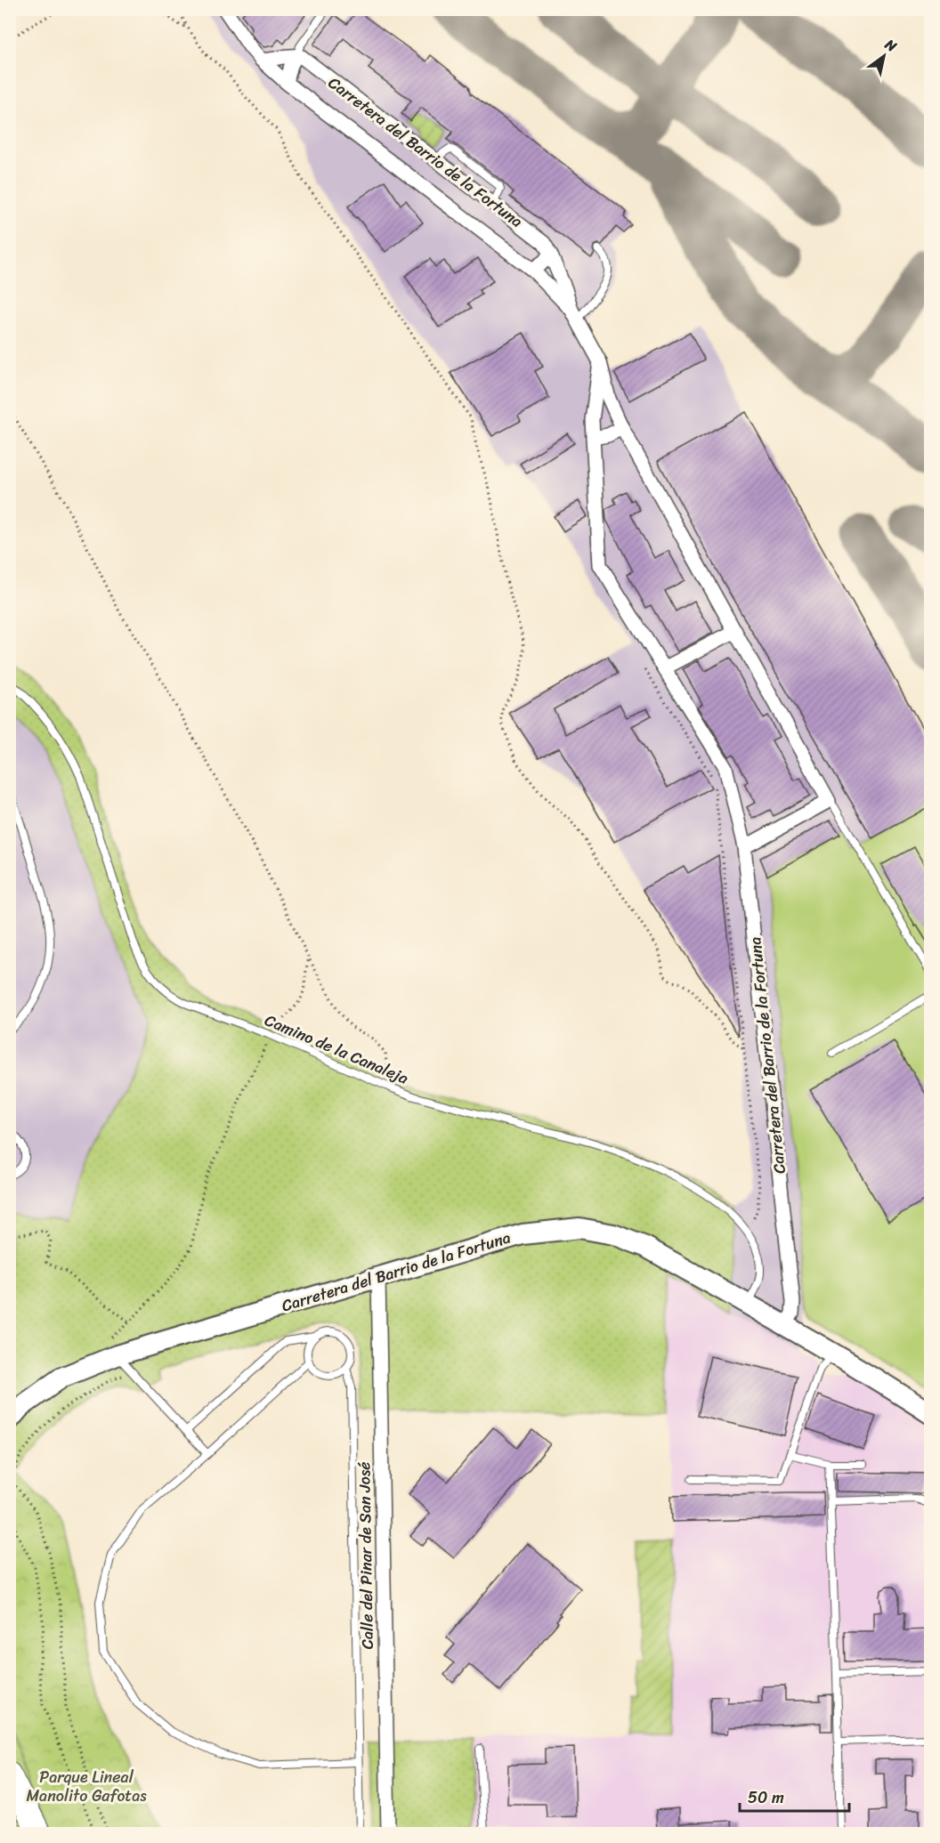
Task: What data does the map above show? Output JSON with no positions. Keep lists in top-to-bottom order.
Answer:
{
  "streets": {
    "main road": ["Carretera del Barrio de la Fortuna"],
    "street": ["Calle del Pinar de San José"],
    "lane": ["Camino de la Canaleja"]
  },
  "crossings": [
    ["Carretera del Barrio de la Fortuna", "Camino de la Canaleja"],
    ["Carretera del Barrio de la Fortuna", "Calle del Pinar de San José"]
  ],
  "parks": ["Parque Lineal Manolito Gafotas"],
  "scale_bar": "50 m",
  "north": "top right"
}
